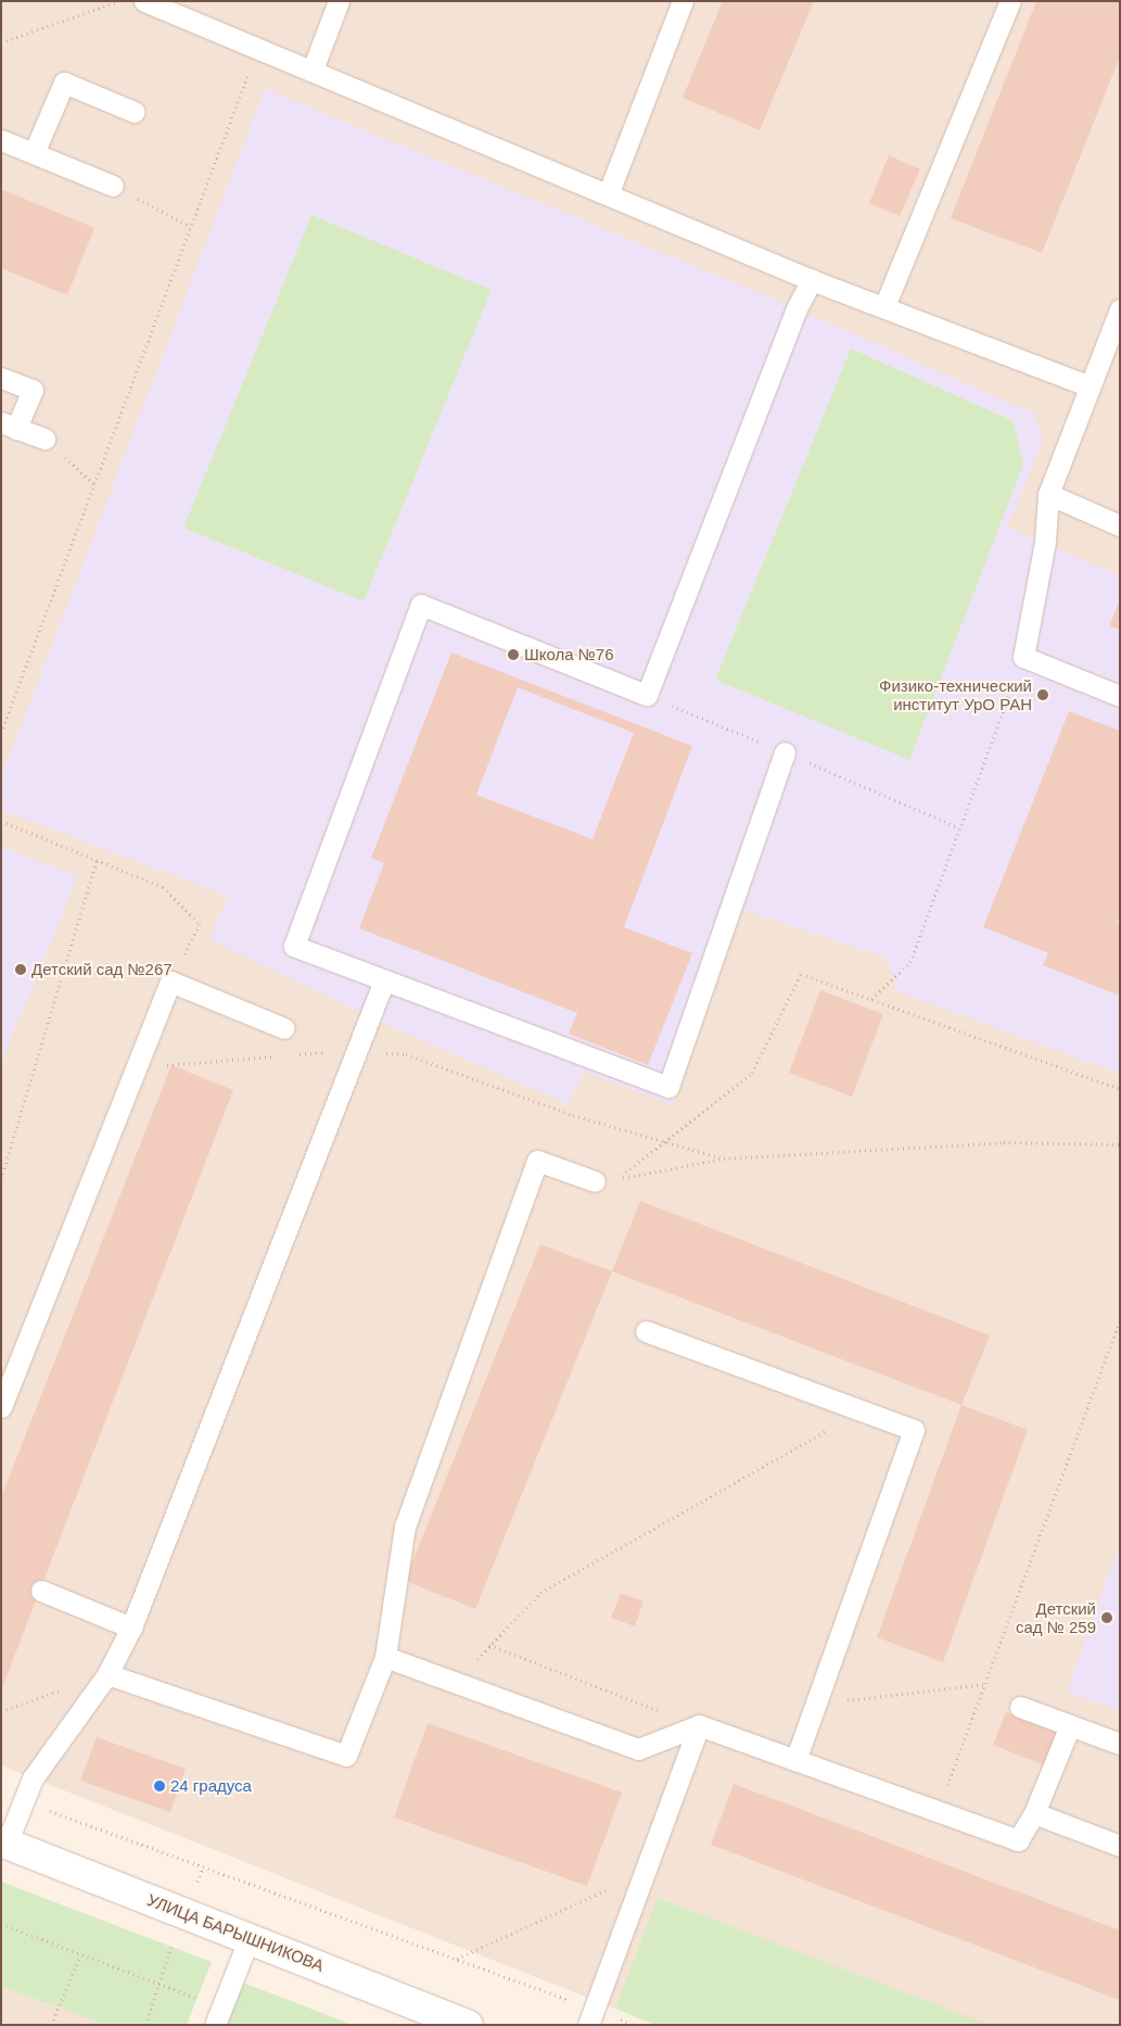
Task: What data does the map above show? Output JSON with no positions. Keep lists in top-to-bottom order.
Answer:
{
  "streets": {
    "street": ["УЛИЦА БАРЫШНИКОВА"]
  },
  "places": [
    "Школа №76",
    "Физико-технический институт УрО РАН",
    "Детский сад №267",
    "Детский сад № 259",
    "24 градуса"
  ]
}
